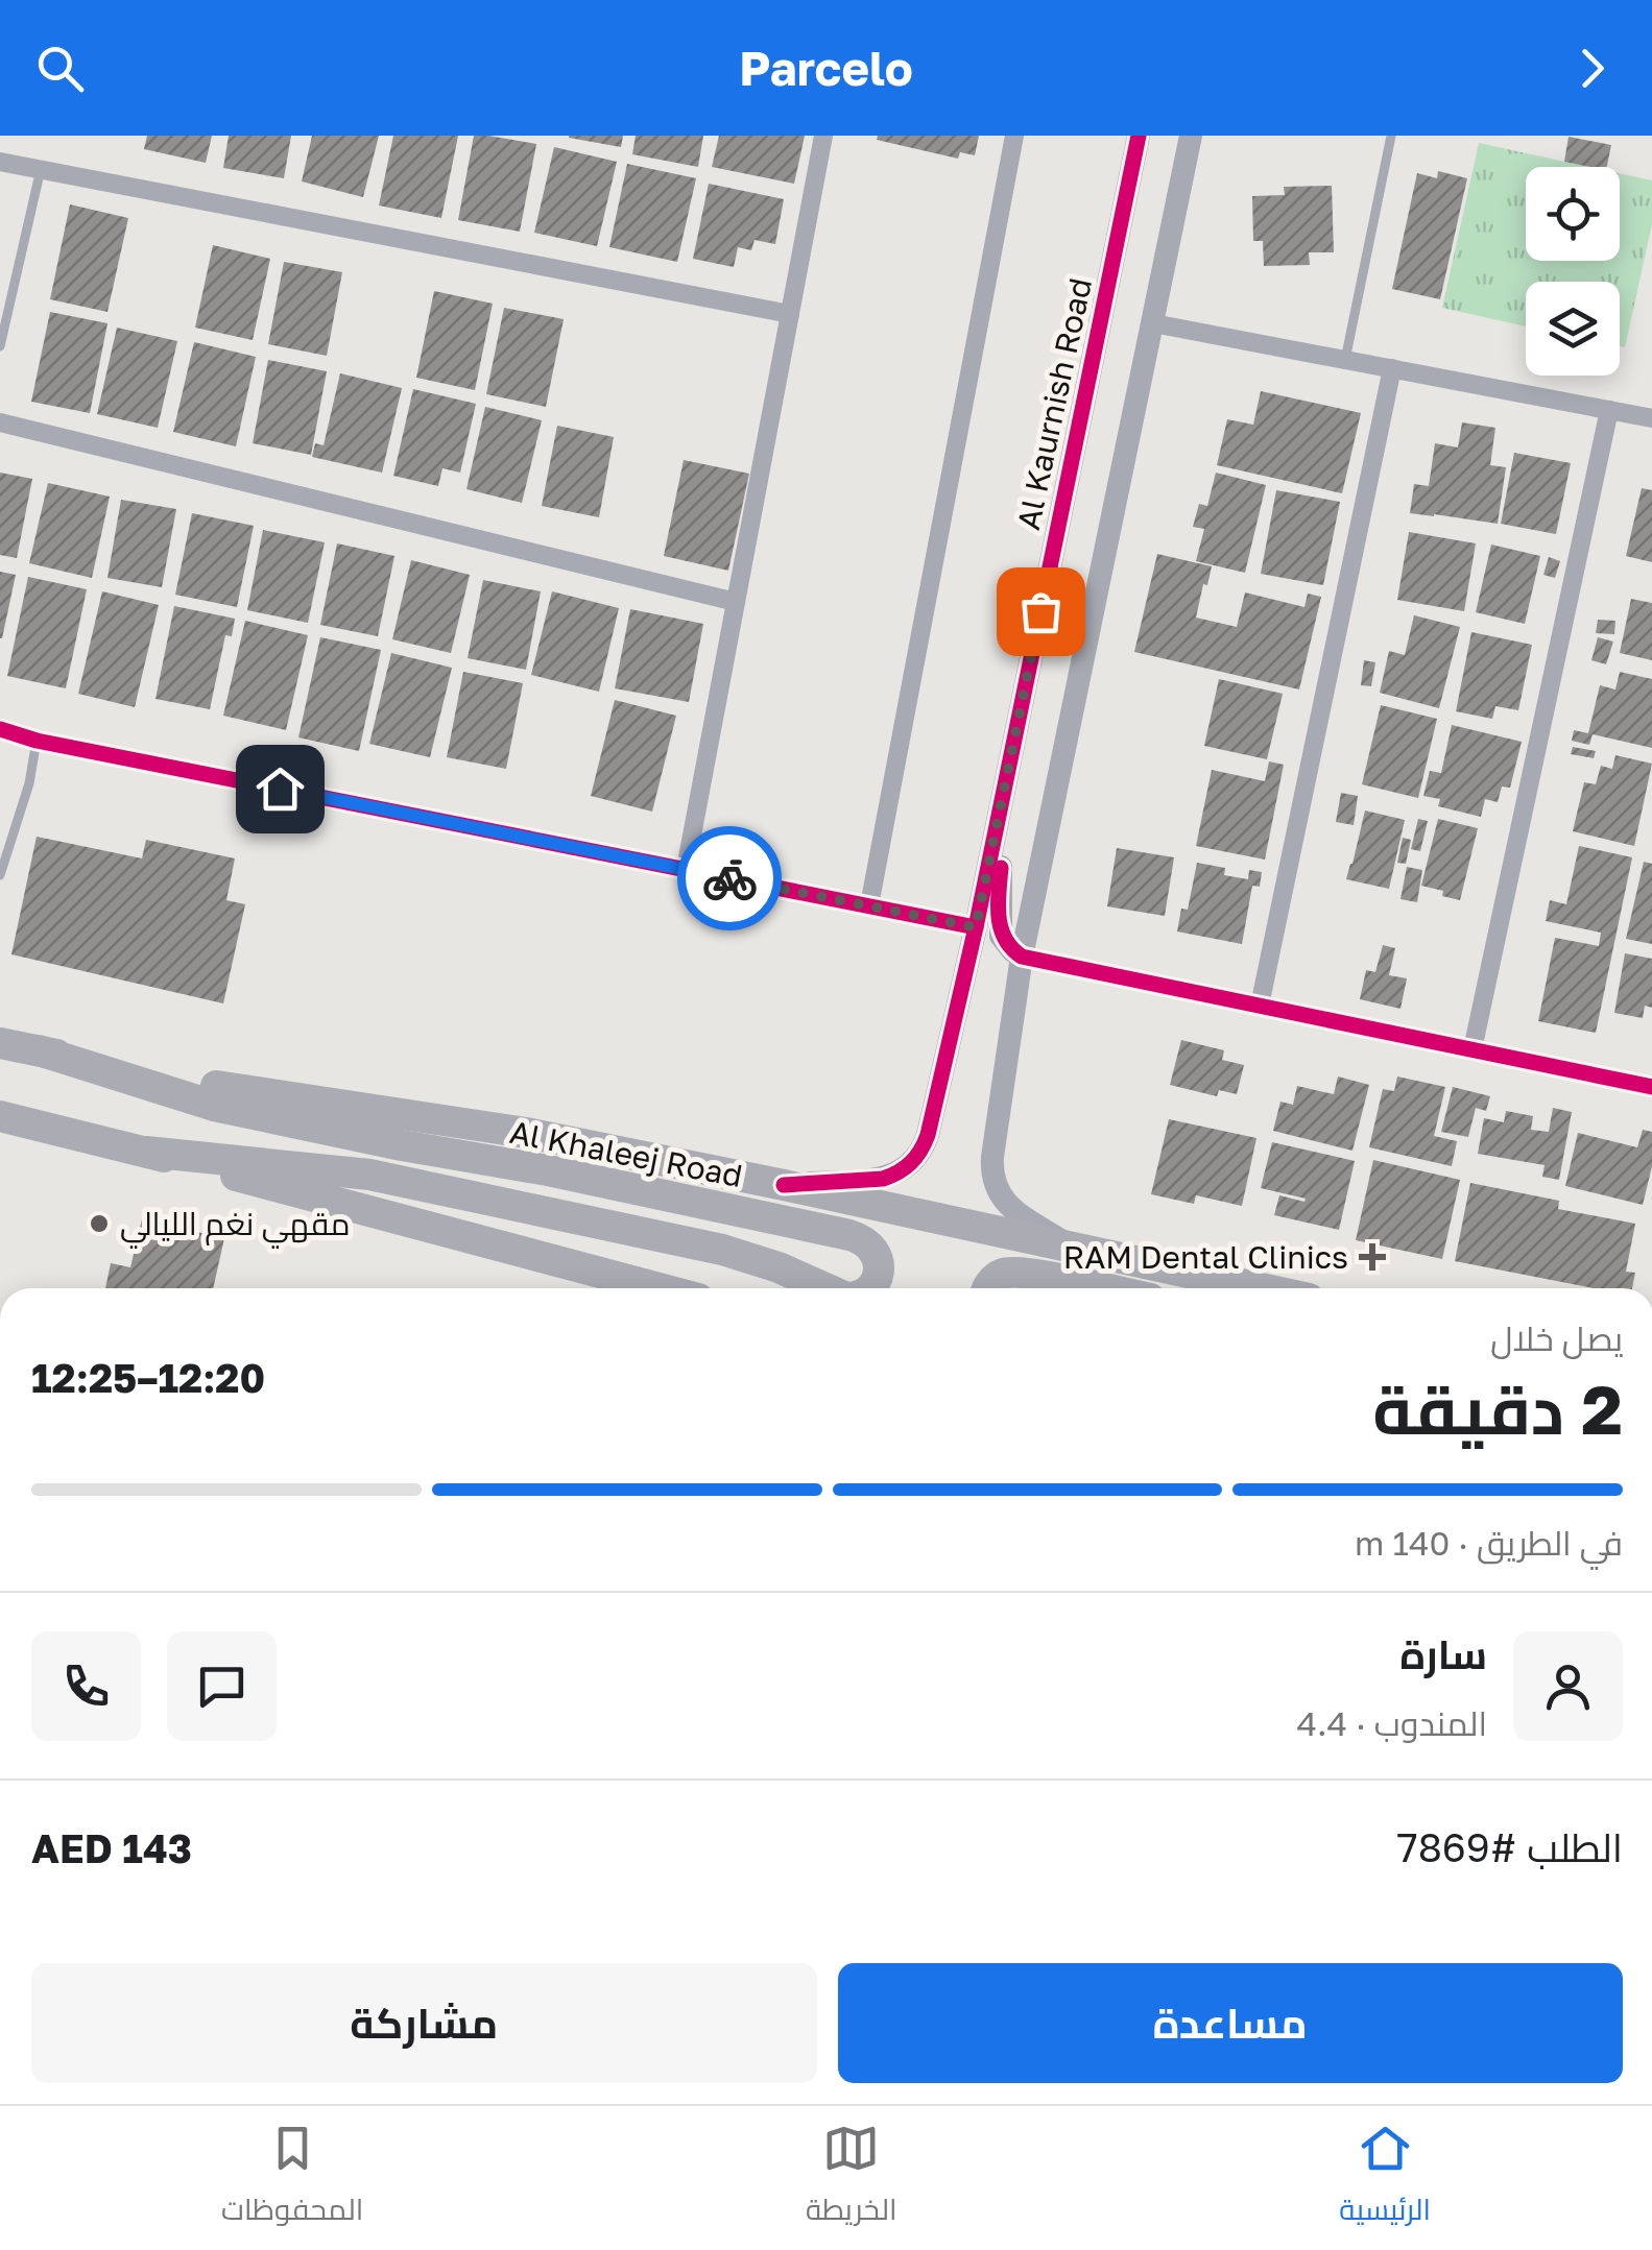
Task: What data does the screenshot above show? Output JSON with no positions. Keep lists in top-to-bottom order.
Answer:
{
  "streets": {
    "main road": ["Al Khaleej Road"],
    "street": ["Al Kaurnish Road"]
  },
  "crossings": [
    ["Al Kaurnish Road", "Al Khaleej Road"]
  ],
  "places": {
    "other": ["مقهي نغم الليالي"],
    "health": ["RAM Dental Clinics"]
  },
  "page": {
    "header": "Parcelo",
    "heading": ["2 دقيقة", "يصل خلال", "12:20–12:25"],
    "panel": [
      "سارة",
      "المندوب · 4.4",
      "الطلب #7869",
      "AED 143"
    ],
    "bar": "في الطريق · 140 m",
    "buttons": ["مساعدة", "مشاركة"],
    "tabs": ["الرئيسية", "الخريطة", "المحفوظات"]
  }
}
